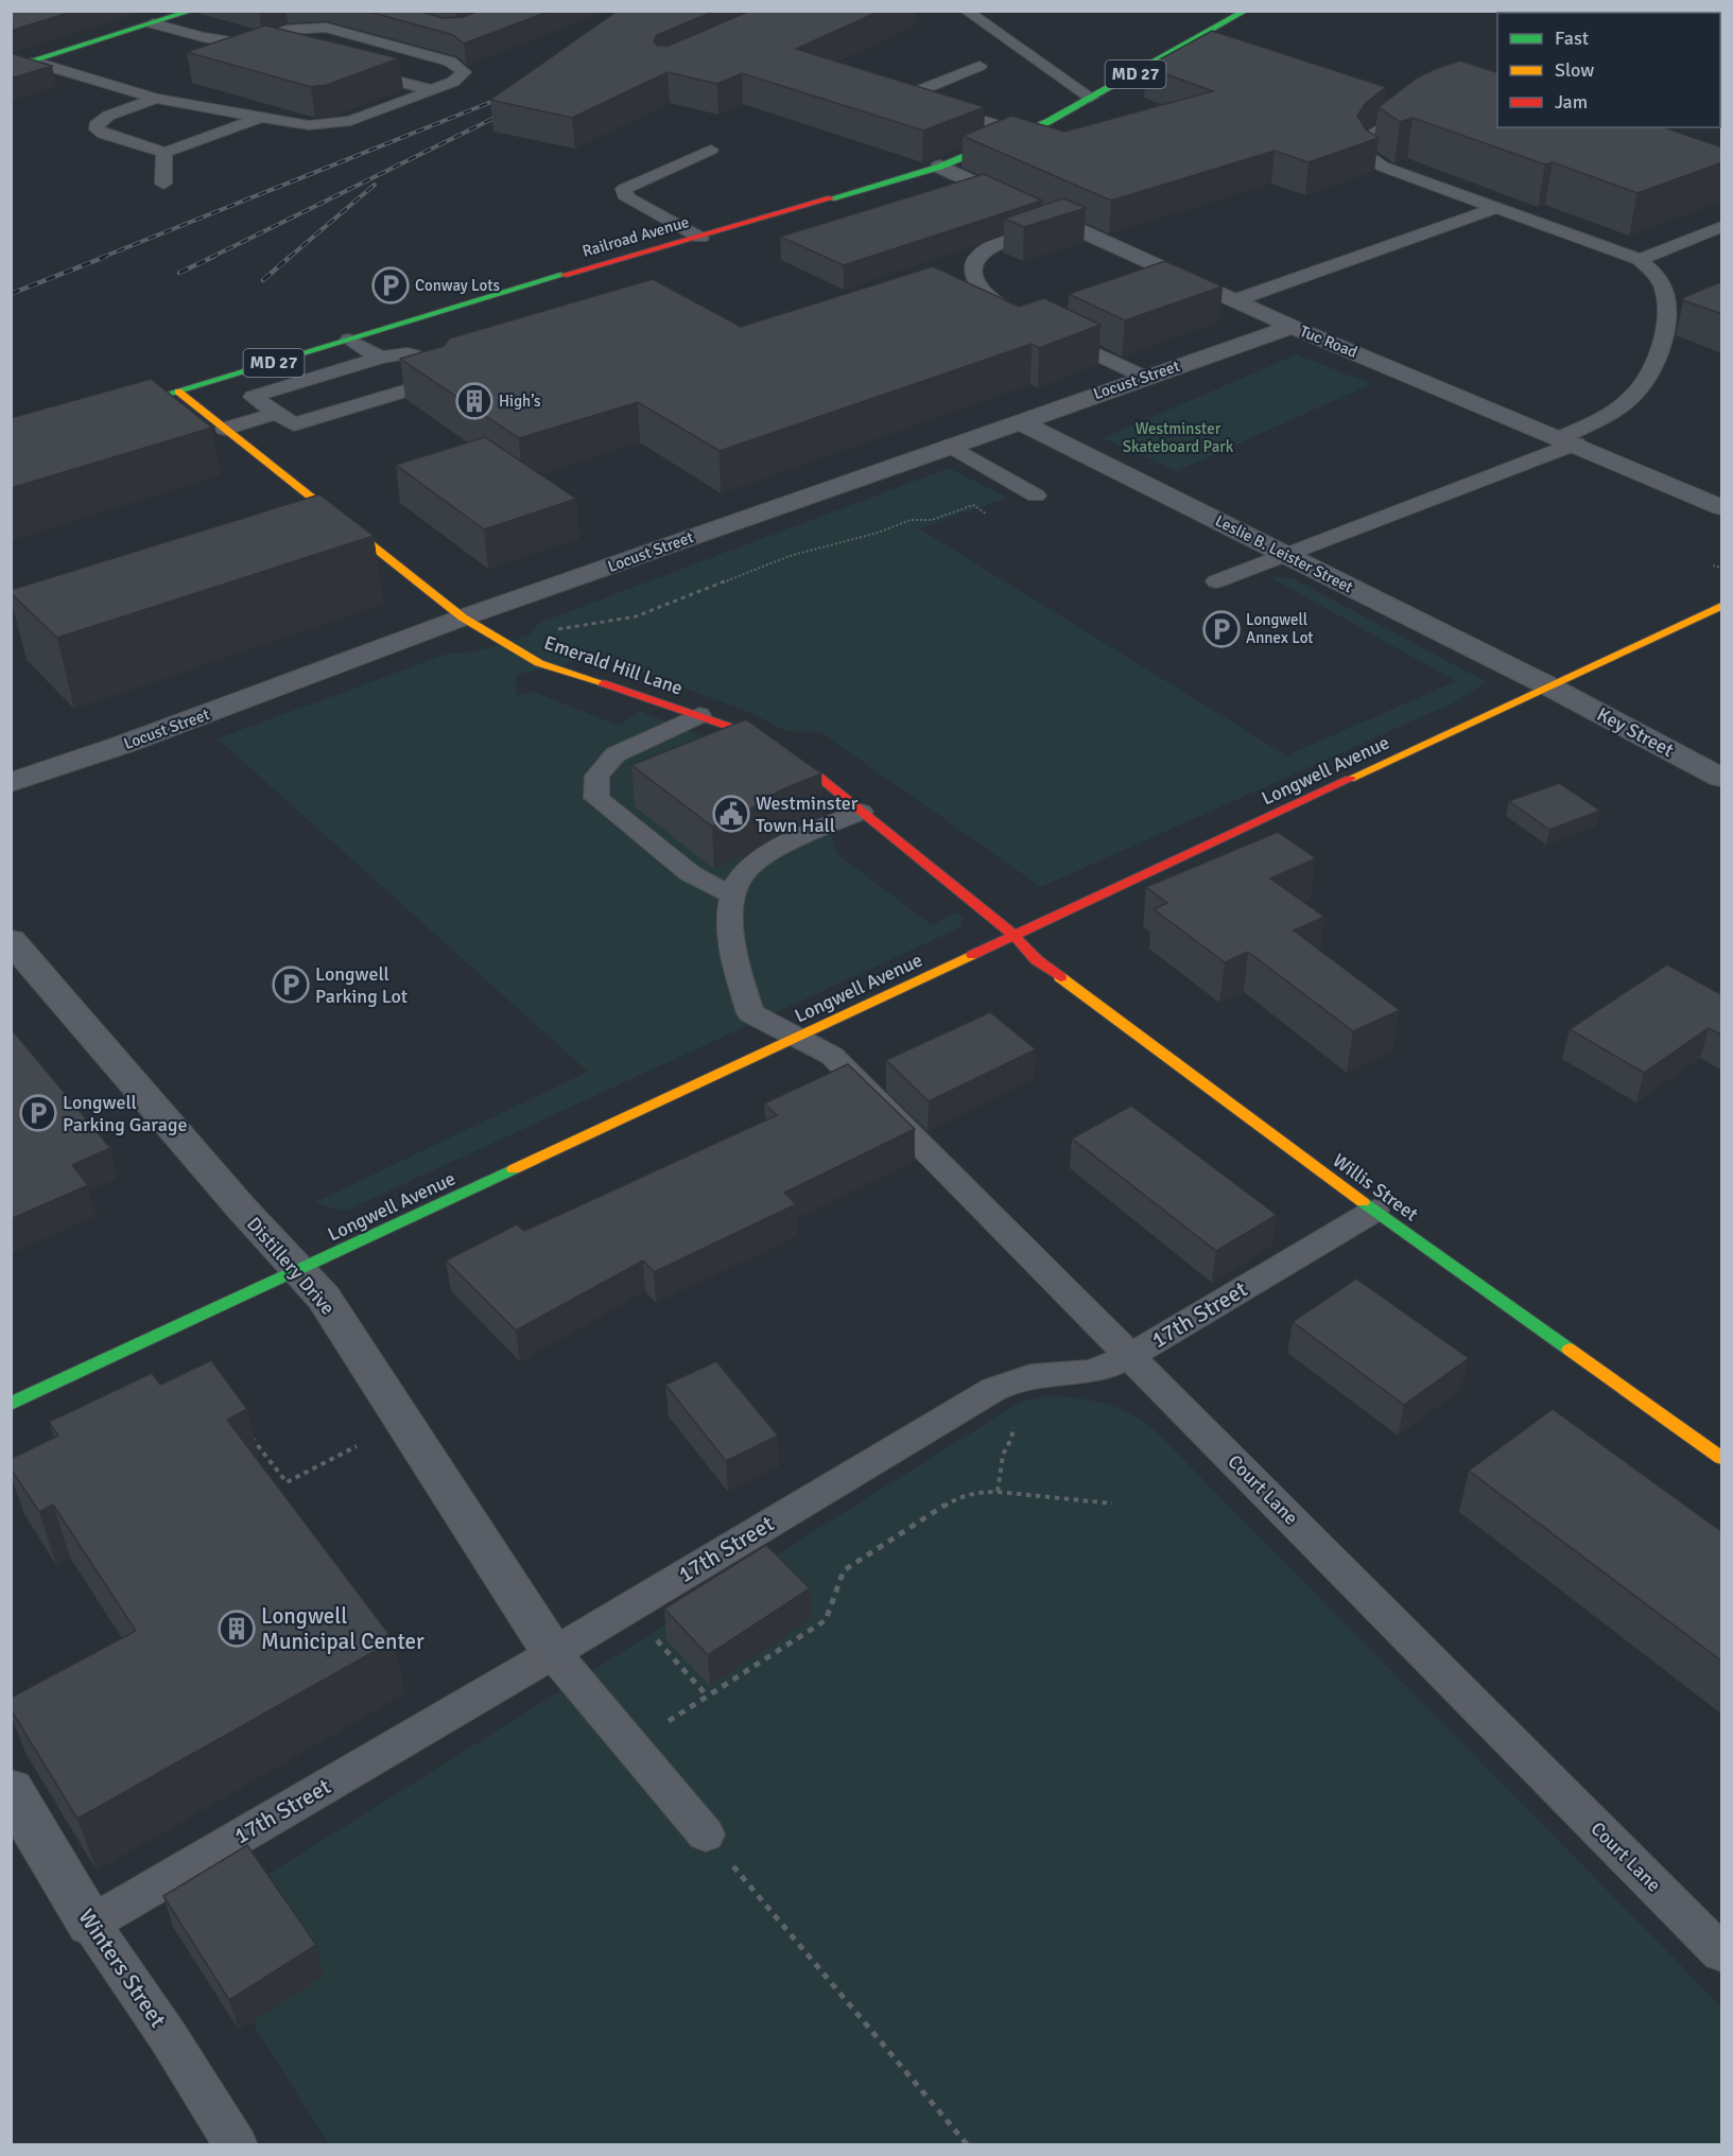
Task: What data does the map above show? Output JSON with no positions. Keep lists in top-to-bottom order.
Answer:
{
  "streets": {
    "main road": [
      "MD 27",
      "Railroad Avenue",
      "Emerald Hill Lane",
      "Longwell Avenue",
      "Willis Street"
    ],
    "street": [
      "Tuc Road",
      "Locust Street",
      "Leslie B. Leister Street",
      "Key Street",
      "Distillery Drive",
      "Winters Street"
    ],
    "lane": ["17th Street", "Court Lane"]
  },
  "crossings": [
    ["Railroad Avenue", "Tuc Road"],
    ["Railroad Avenue", "Emerald Hill Lane"],
    ["Tuc Road", "Locust Street"],
    ["Locust Street", "Leslie B. Leister Street"],
    ["Locust Street", "Emerald Hill Lane"],
    ["Leslie B. Leister Street", "Key Street"],
    ["Leslie B. Leister Street", "Longwell Avenue"],
    ["Emerald Hill Lane", "Longwell Avenue"],
    ["Emerald Hill Lane", "Willis Street"],
    ["Key Street", "Longwell Avenue"],
    ["Longwell Avenue", "Willis Street"],
    ["Longwell Avenue", "Distillery Drive"],
    ["Longwell Avenue", "Court Lane"],
    ["Willis Street", "17th Street"],
    ["Distillery Drive", "17th Street"],
    ["17th Street", "Court Lane"],
    ["17th Street", "Winters Street"]
  ],
  "parks": ["Westminster Skateboard Park"],
  "places": {
    "parking": [
      "Conway Lots",
      "Longwell Annex Lot",
      "Longwell Parking Lot",
      "Longwell Parking Garage"
    ],
    "building": ["High’s", "Longwell Municipal Center"],
    "public building": ["Westminster Town Hall"]
  },
  "legend": ["Fast", "Slow", "Jam"]
}
